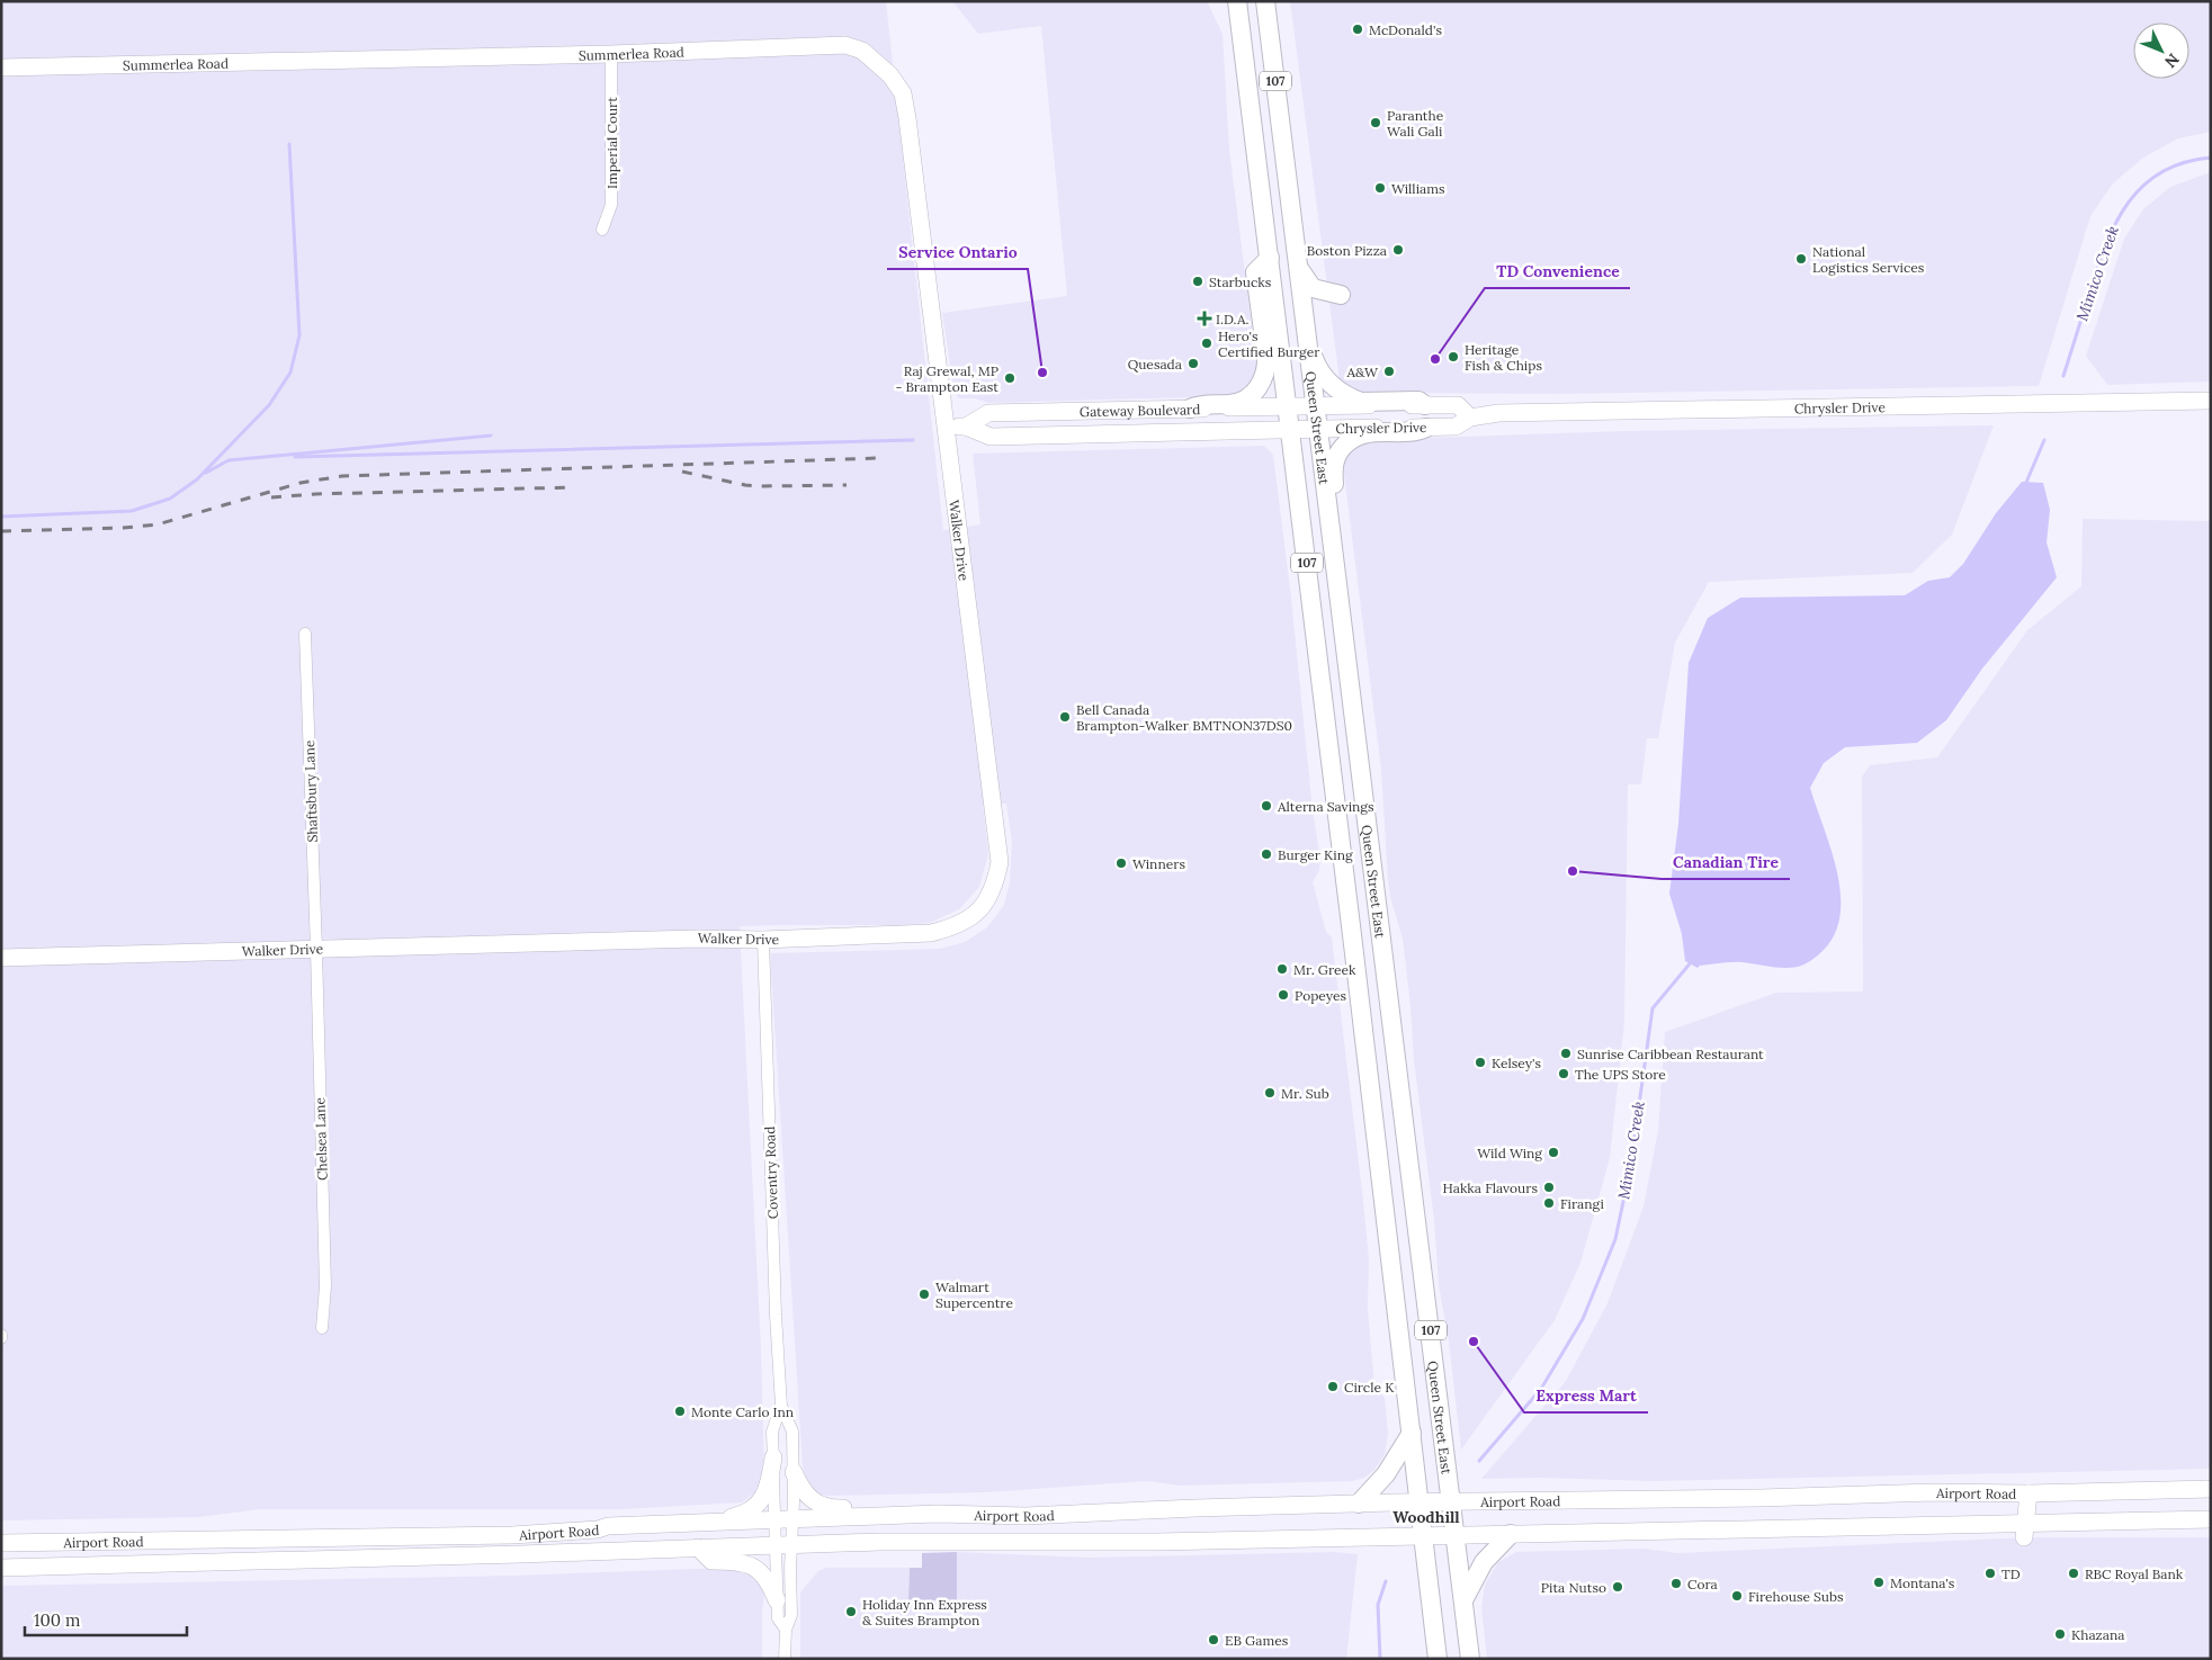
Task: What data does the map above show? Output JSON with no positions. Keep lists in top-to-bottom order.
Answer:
{
  "streets": {
    "main road": [
      "Summerlea Road",
      "107",
      "Chrysler Drive",
      "Gateway Boulevard",
      "Queen Street East",
      "Walker Drive",
      "Airport Road"
    ],
    "street": [
      "Imperial Court",
      "Shaftsbury Lane",
      "Chelsea Lane",
      "Coventry Road"
    ]
  },
  "crossings": [
    ["Summerlea Road", "Imperial Court"],
    ["Summerlea Road", "Gateway Boulevard"],
    ["Summerlea Road", "Walker Drive"],
    ["Chrysler Drive", "Gateway Boulevard"],
    ["Chrysler Drive", "Queen Street East"],
    ["Gateway Boulevard", "Queen Street East"],
    ["Gateway Boulevard", "Walker Drive"],
    ["Queen Street East", "Airport Road"],
    ["Walker Drive", "Shaftsbury Lane"],
    ["Walker Drive", "Chelsea Lane"],
    ["Walker Drive", "Coventry Road"],
    ["Shaftsbury Lane", "Chelsea Lane"],
    ["Coventry Road", "Airport Road"]
  ],
  "districts": ["Woodhill"],
  "water": ["Mimico Creek"],
  "places": {
    "other": [
      "McDonald's",
      "Paranthe Wali Gali",
      "Williams",
      "Boston Pizza",
      "National Logistics Services",
      "Starbucks",
      "Hero's Certified Burger",
      "Heritage Fish & Chips",
      "TD Convenience",
      "Quesada",
      "A&W",
      "Service Ontario",
      "Raj Grewal, MP - Brampton East",
      "Bell Canada Brampton-Walker BMTNON37DS0",
      "Alterna Savings",
      "Burger King",
      "Winners",
      "Canadian Tire",
      "Mr. Greek",
      "Popeyes",
      "Sunrise Caribbean Restaurant",
      "Kelsey's",
      "The UPS Store",
      "Mr. Sub",
      "Wild Wing",
      "Hakka Flavours",
      "Firangi",
      "Walmart Supercentre",
      "Express Mart",
      "Circle K",
      "Monte Carlo Inn",
      "TD",
      "RBC Royal Bank",
      "Montana's",
      "Cora",
      "Pita Nutso",
      "Firehouse Subs",
      "Holiday Inn Express & Suites Brampton",
      "Khazana",
      "EB Games"
    ],
    "health": ["I.D.A."]
  },
  "scale_bar": "100 m",
  "north": "bottom right"
}
